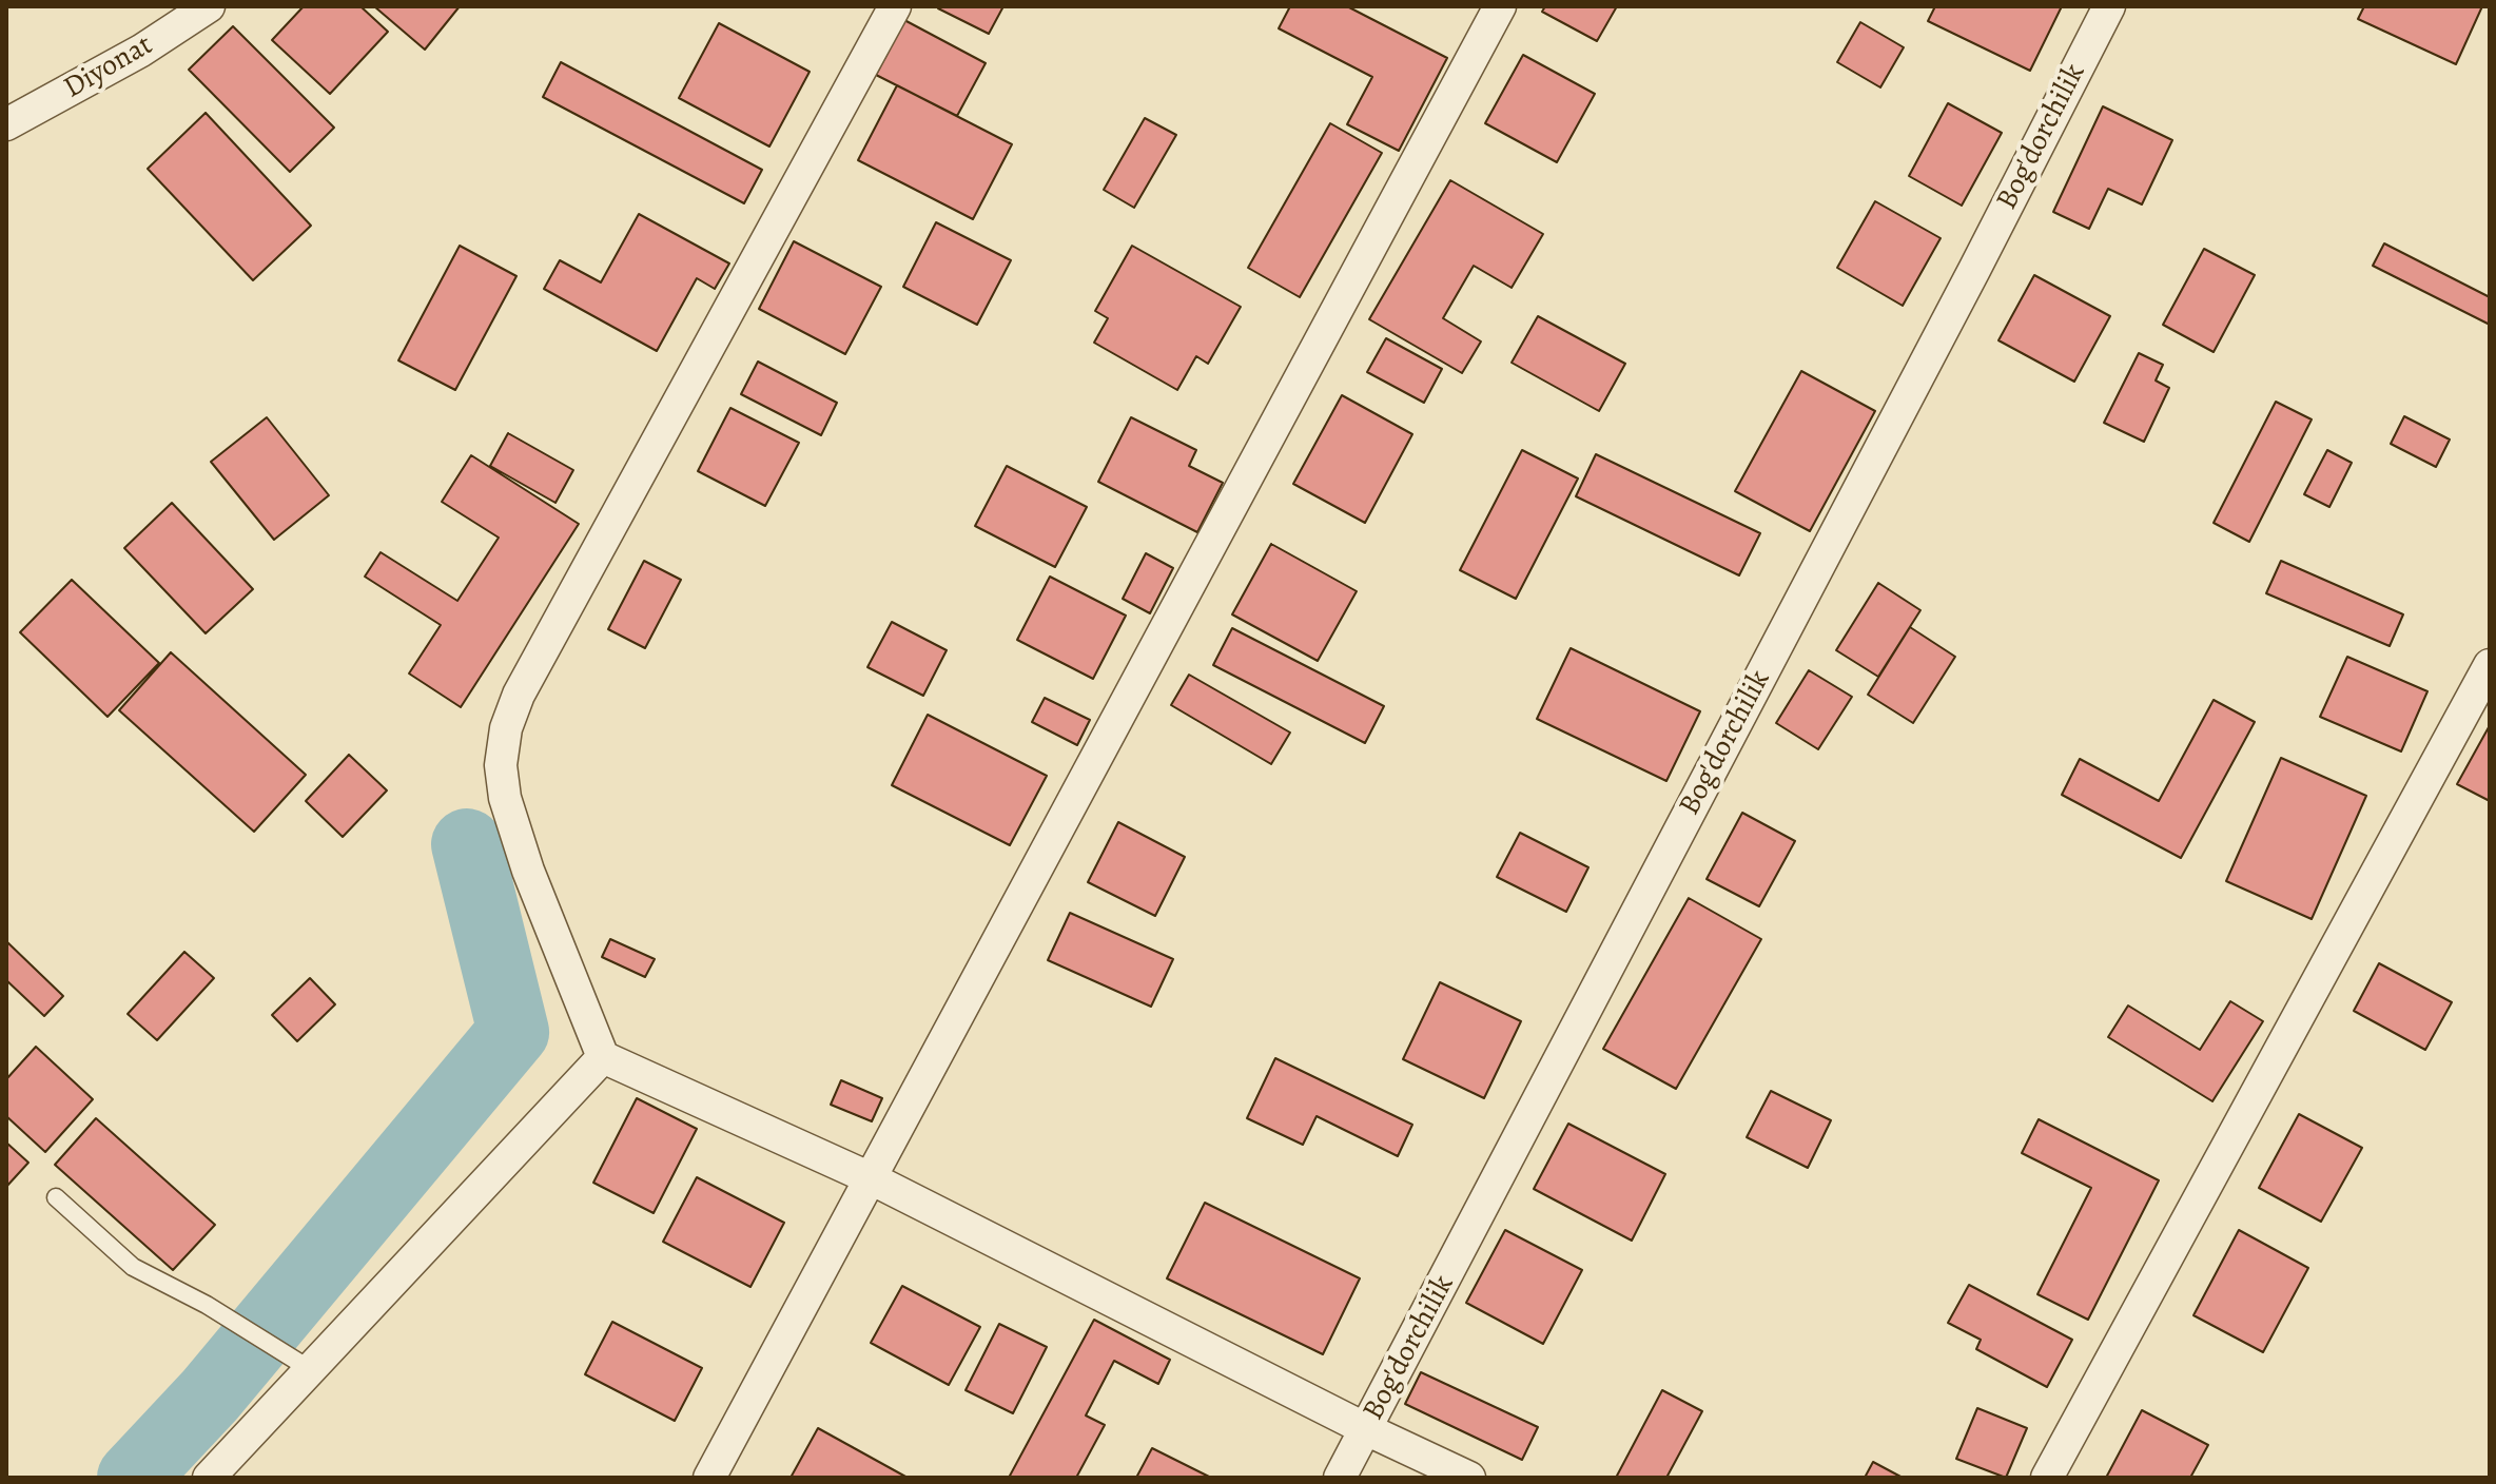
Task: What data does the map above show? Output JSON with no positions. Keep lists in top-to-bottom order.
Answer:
{
  "streets": {
    "street": ["Diyonat", "Bog'dorchilik"]
  }
}
